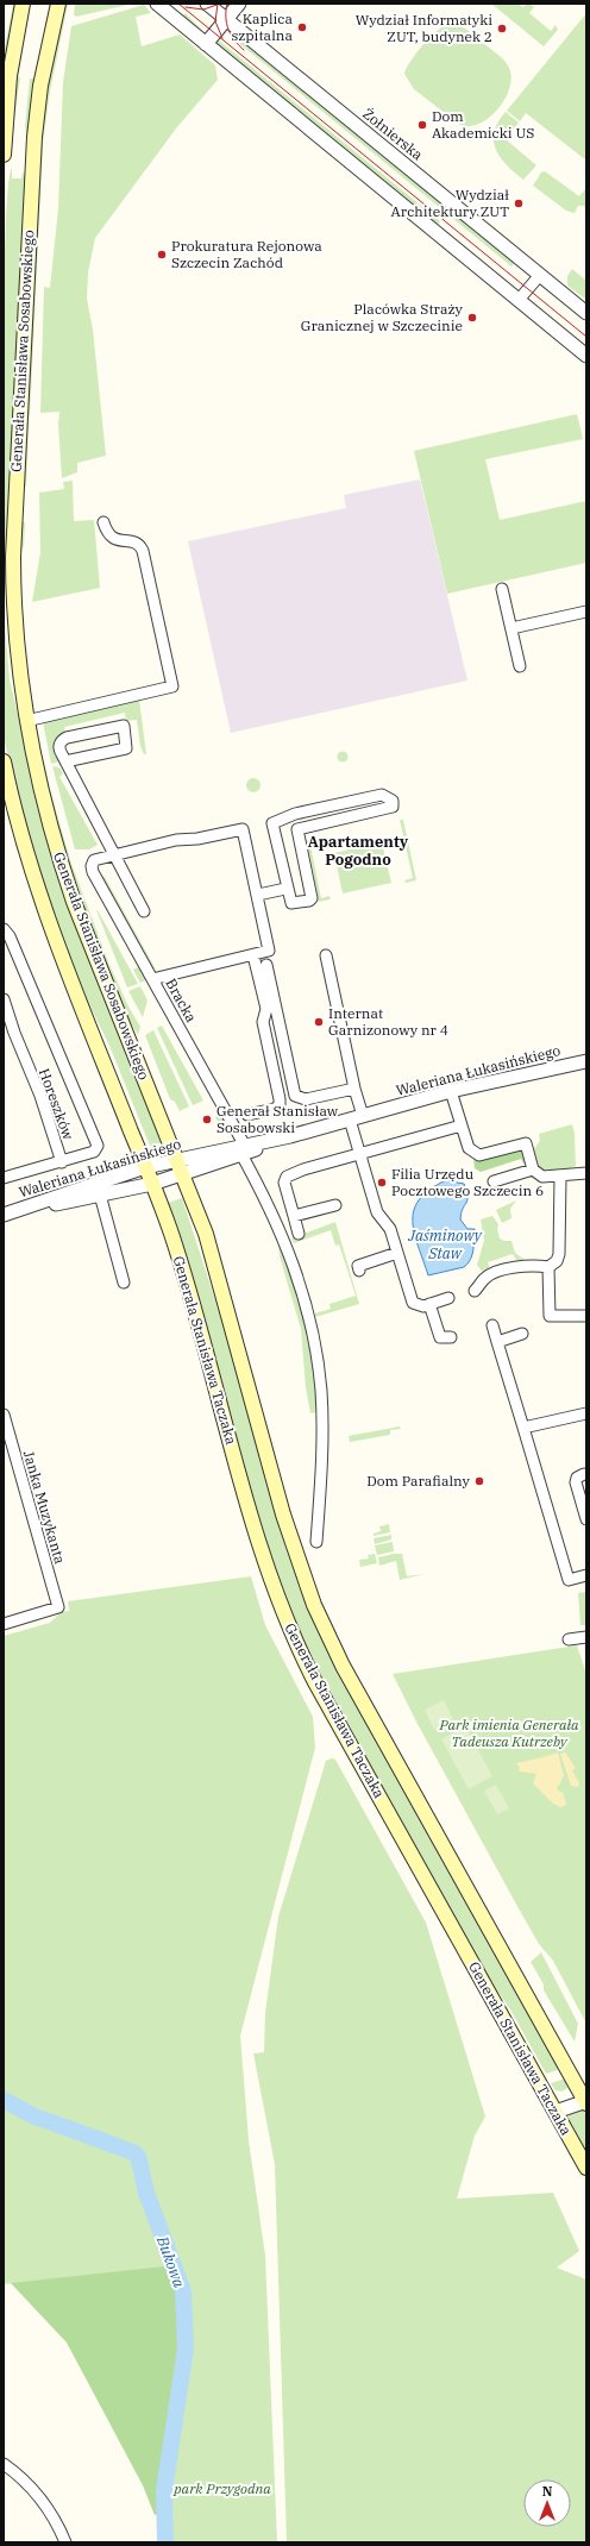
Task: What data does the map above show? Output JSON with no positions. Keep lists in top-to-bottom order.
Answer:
{
  "streets": {
    "main road": ["Generała Stanisława Sosabowskiego", "Generała Stanisława Taczaka"],
    "street": [
      "Żołnierska",
      "Bracka",
      "Waleriana Łukasińskiego",
      "Horeszków",
      "Janka Muzykanta"
    ]
  },
  "crossings": [
    ["Generała Stanisława Sosabowskiego", "Waleriana Łukasińskiego"],
    ["Generała Stanisława Sosabowskiego", "Generała Stanisława Taczaka"],
    ["Bracka", "Waleriana Łukasińskiego"],
    ["Waleriana Łukasińskiego", "Generała Stanisława Taczaka"]
  ],
  "districts": ["Apartamenty Pogodno"],
  "water": ["Jaśminowy Staw", "Bukowa"],
  "parks": ["Park imienia Generała Tadeusza Kutrzeby", "park Przygodna"],
  "places": [
    "Kaplica szpitalna",
    "Wydział Informatyki ZUT, budynek 2",
    "Dom Akademicki US",
    "Wydział Architektury ZUT",
    "Prokuratura Rejonowa Szczecin Zachód",
    "Placówka Straży Granicznej w Szczecinie",
    "Internat Garnizonowy nr 4",
    "Generał Stanisław Sosabowski",
    "Filia Urzędu Pocztowego Szczecin 6",
    "Dom Parafialny"
  ],
  "north": "top"
}
